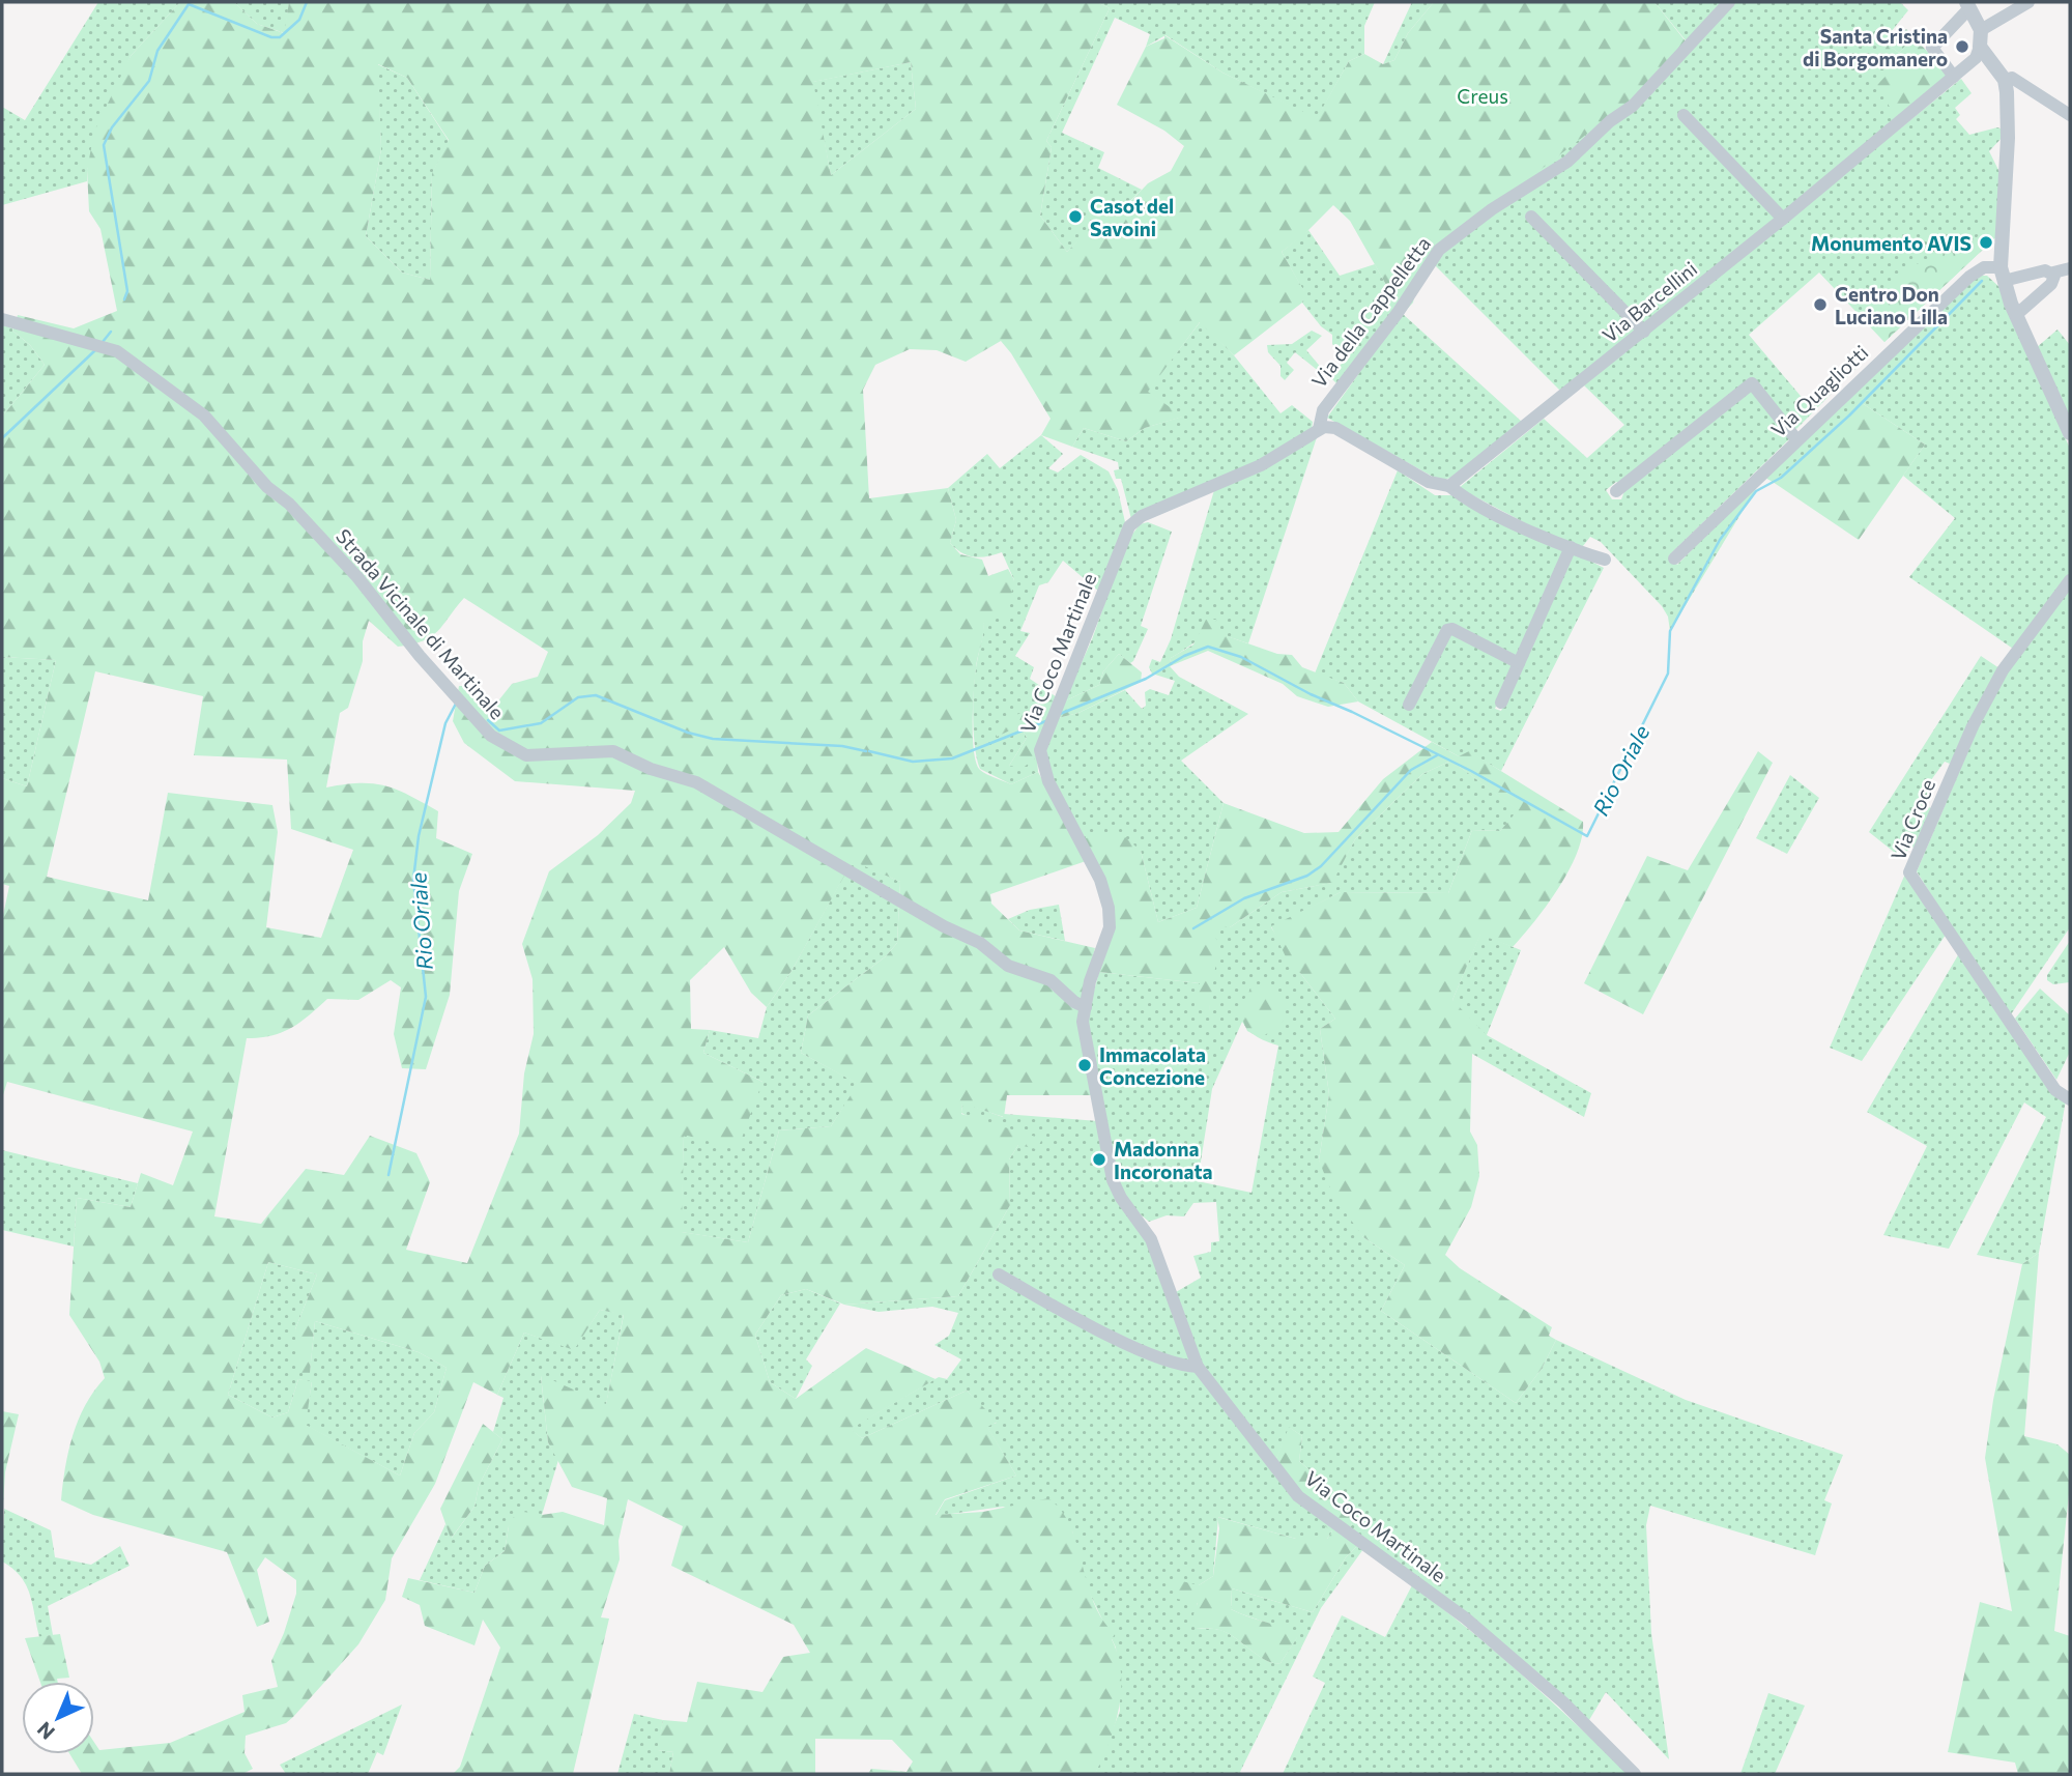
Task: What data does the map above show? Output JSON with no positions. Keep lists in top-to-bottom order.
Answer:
{
  "streets": {
    "street": [
      "Via Barcellini",
      "Via della Cappelletta",
      "Via Quagliotti",
      "Strada Vicinale di Martinale",
      "Via Coco Martinale",
      "Via Croce"
    ]
  },
  "crossings": [
    ["Via della Cappelletta", "Via Coco Martinale"],
    ["Strada Vicinale di Martinale", "Via Coco Martinale"]
  ],
  "water": ["Rio Oriale"],
  "parks": ["Creus"],
  "places": [
    "Santa Cristina di Borgomanero",
    "Casot del Savoini",
    "Monumento AVIS",
    "Centro Don Luciano Lilla",
    "Immacolata Concezione",
    "Madonna Incoronata"
  ],
  "north": "bottom left"
}
